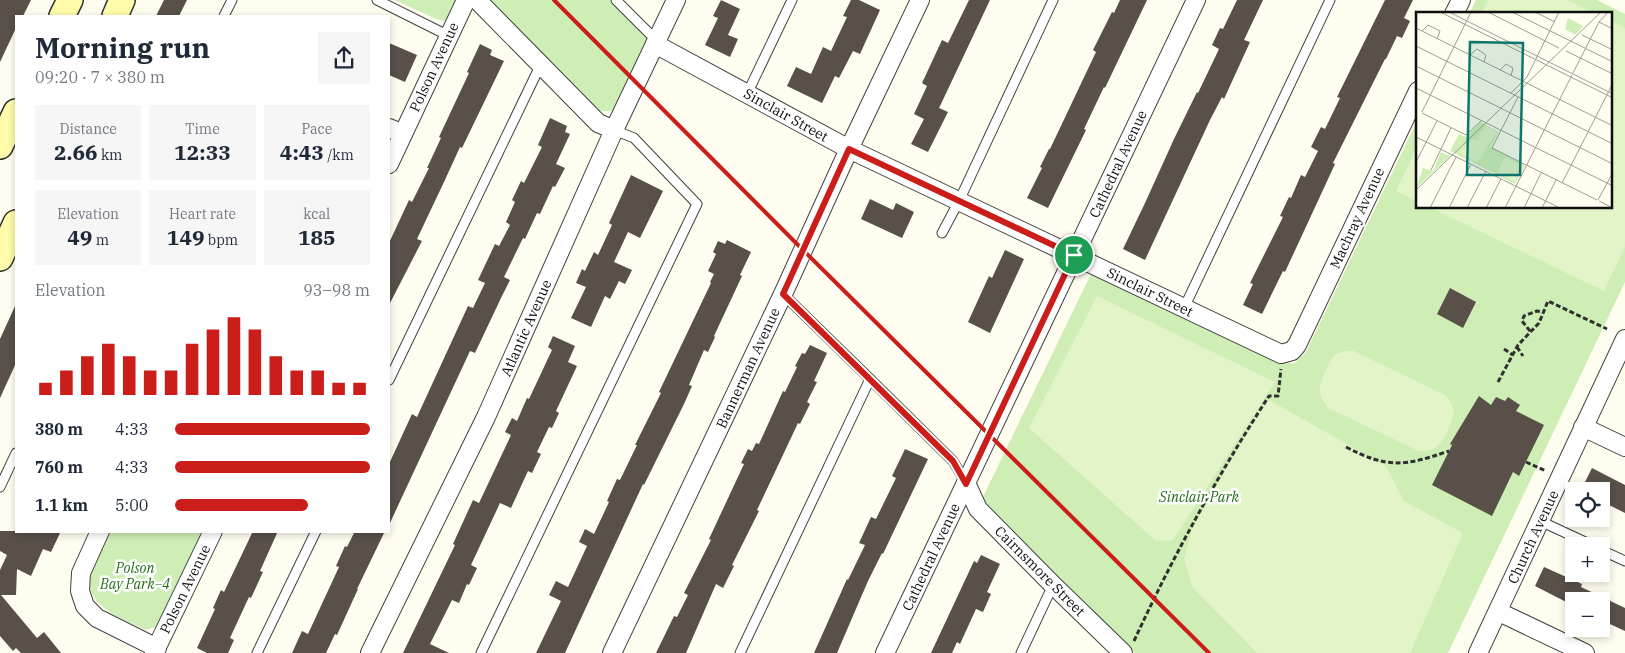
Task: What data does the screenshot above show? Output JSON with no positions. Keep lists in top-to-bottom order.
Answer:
{
  "streets": {
    "street": [
      "Polson Avenue",
      "Sinclair Street",
      "Cathedral Avenue",
      "Machray Avenue",
      "Atlantic Avenue",
      "Bannerman Avenue",
      "Church Avenue",
      "Cairnsmore Street"
    ]
  },
  "crossings": [
    ["Sinclair Street", "Cathedral Avenue"],
    ["Sinclair Street", "Machray Avenue"],
    ["Sinclair Street", "Atlantic Avenue"],
    ["Sinclair Street", "Bannerman Avenue"],
    ["Cathedral Avenue", "Cairnsmore Street"]
  ],
  "parks": ["Sinclair Park", "Polson Bay Park–4"],
  "page": {
    "heading": ["Morning run", "09:20 · 7 × 380 m"],
    "stats": [
      ["Distance", "2.66 km"],
      ["Time", "12:33"],
      ["Pace", "4:43 /km"],
      ["Elevation", "49 m"],
      ["Heart rate", "149 bpm"],
      ["kcal", "185"]
    ],
    "chart": ["Elevation", "93–98 m"],
    "list": [
      {
        "name": "380 m",
        "note": "4:33"
      },
      {
        "name": "760 m",
        "note": "4:33"
      },
      {
        "name": "1.1 km",
        "note": "5:00"
      }
    ],
    "map_buttons": ["+", "−"]
  }
}
